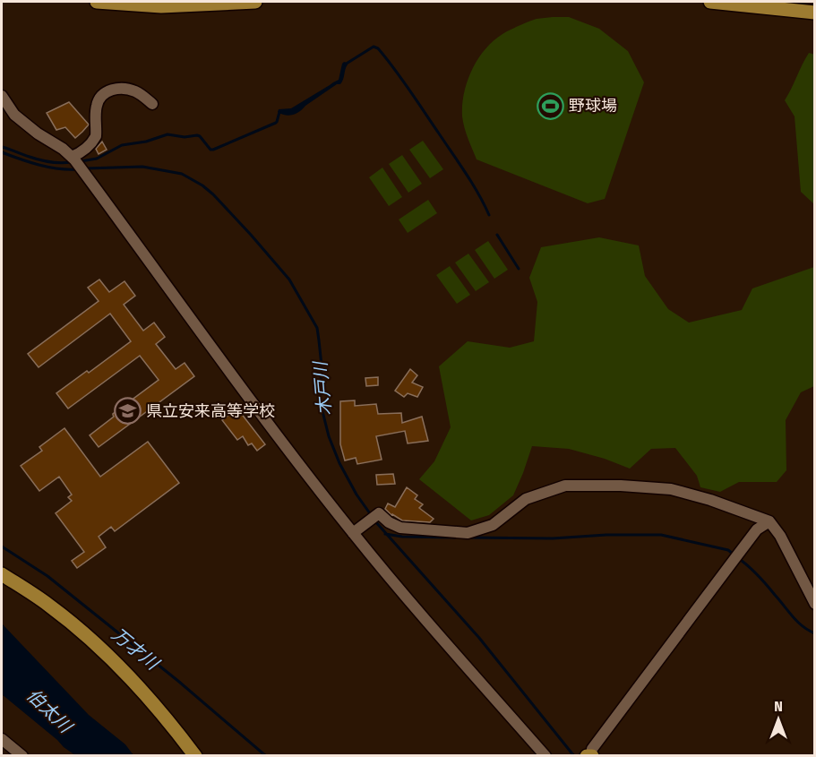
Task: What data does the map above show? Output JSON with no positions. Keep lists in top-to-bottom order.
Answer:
{
  "water": ["木戸川", "万才川", "伯太川"],
  "places": {
    "sports": ["野球場"],
    "school or university": ["県立安来高等学校"]
  },
  "north": "top"
}
